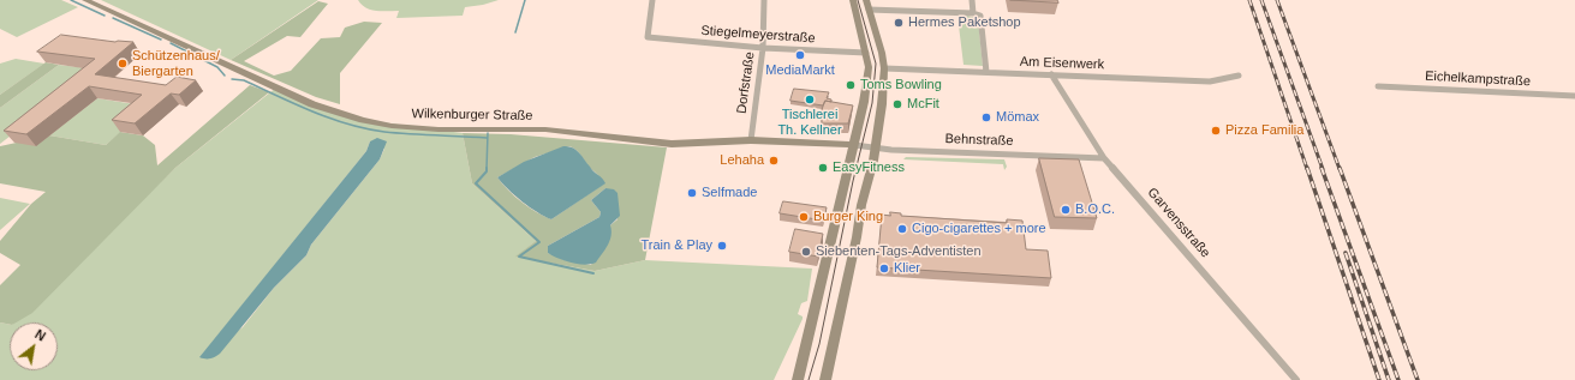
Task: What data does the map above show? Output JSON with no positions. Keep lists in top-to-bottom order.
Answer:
{
  "streets": {
    "main road": ["Wilkenburger Straße"],
    "street": [
      "Stiegelmeyerstraße",
      "Am Eisenwerk",
      "Eichelkampstraße",
      "Dorfstraße",
      "Behnstraße",
      "Garvensstraße"
    ]
  },
  "crossings": [
    ["Stiegelmeyerstraße", "Dorfstraße"],
    ["Am Eisenwerk", "Garvensstraße"],
    ["Dorfstraße", "Wilkenburger Straße"],
    ["Wilkenburger Straße", "Behnstraße"],
    ["Behnstraße", "Garvensstraße"]
  ],
  "places": [
    "Hermes Paketshop",
    "MediaMarkt",
    "Schützenhaus/ Biergarten",
    "Toms Bowling",
    "Tischlerei Th. Kellner",
    "McFit",
    "Mömax",
    "Pizza Familia",
    "Lehaha",
    "EasyFitness",
    "Selfmade",
    "B.O.C.",
    "Burger King",
    "Cigo-cigarettes + more",
    "Train & Play",
    "Siebenten-Tags-Adventisten",
    "Klier"
  ],
  "north": "top right"
}
